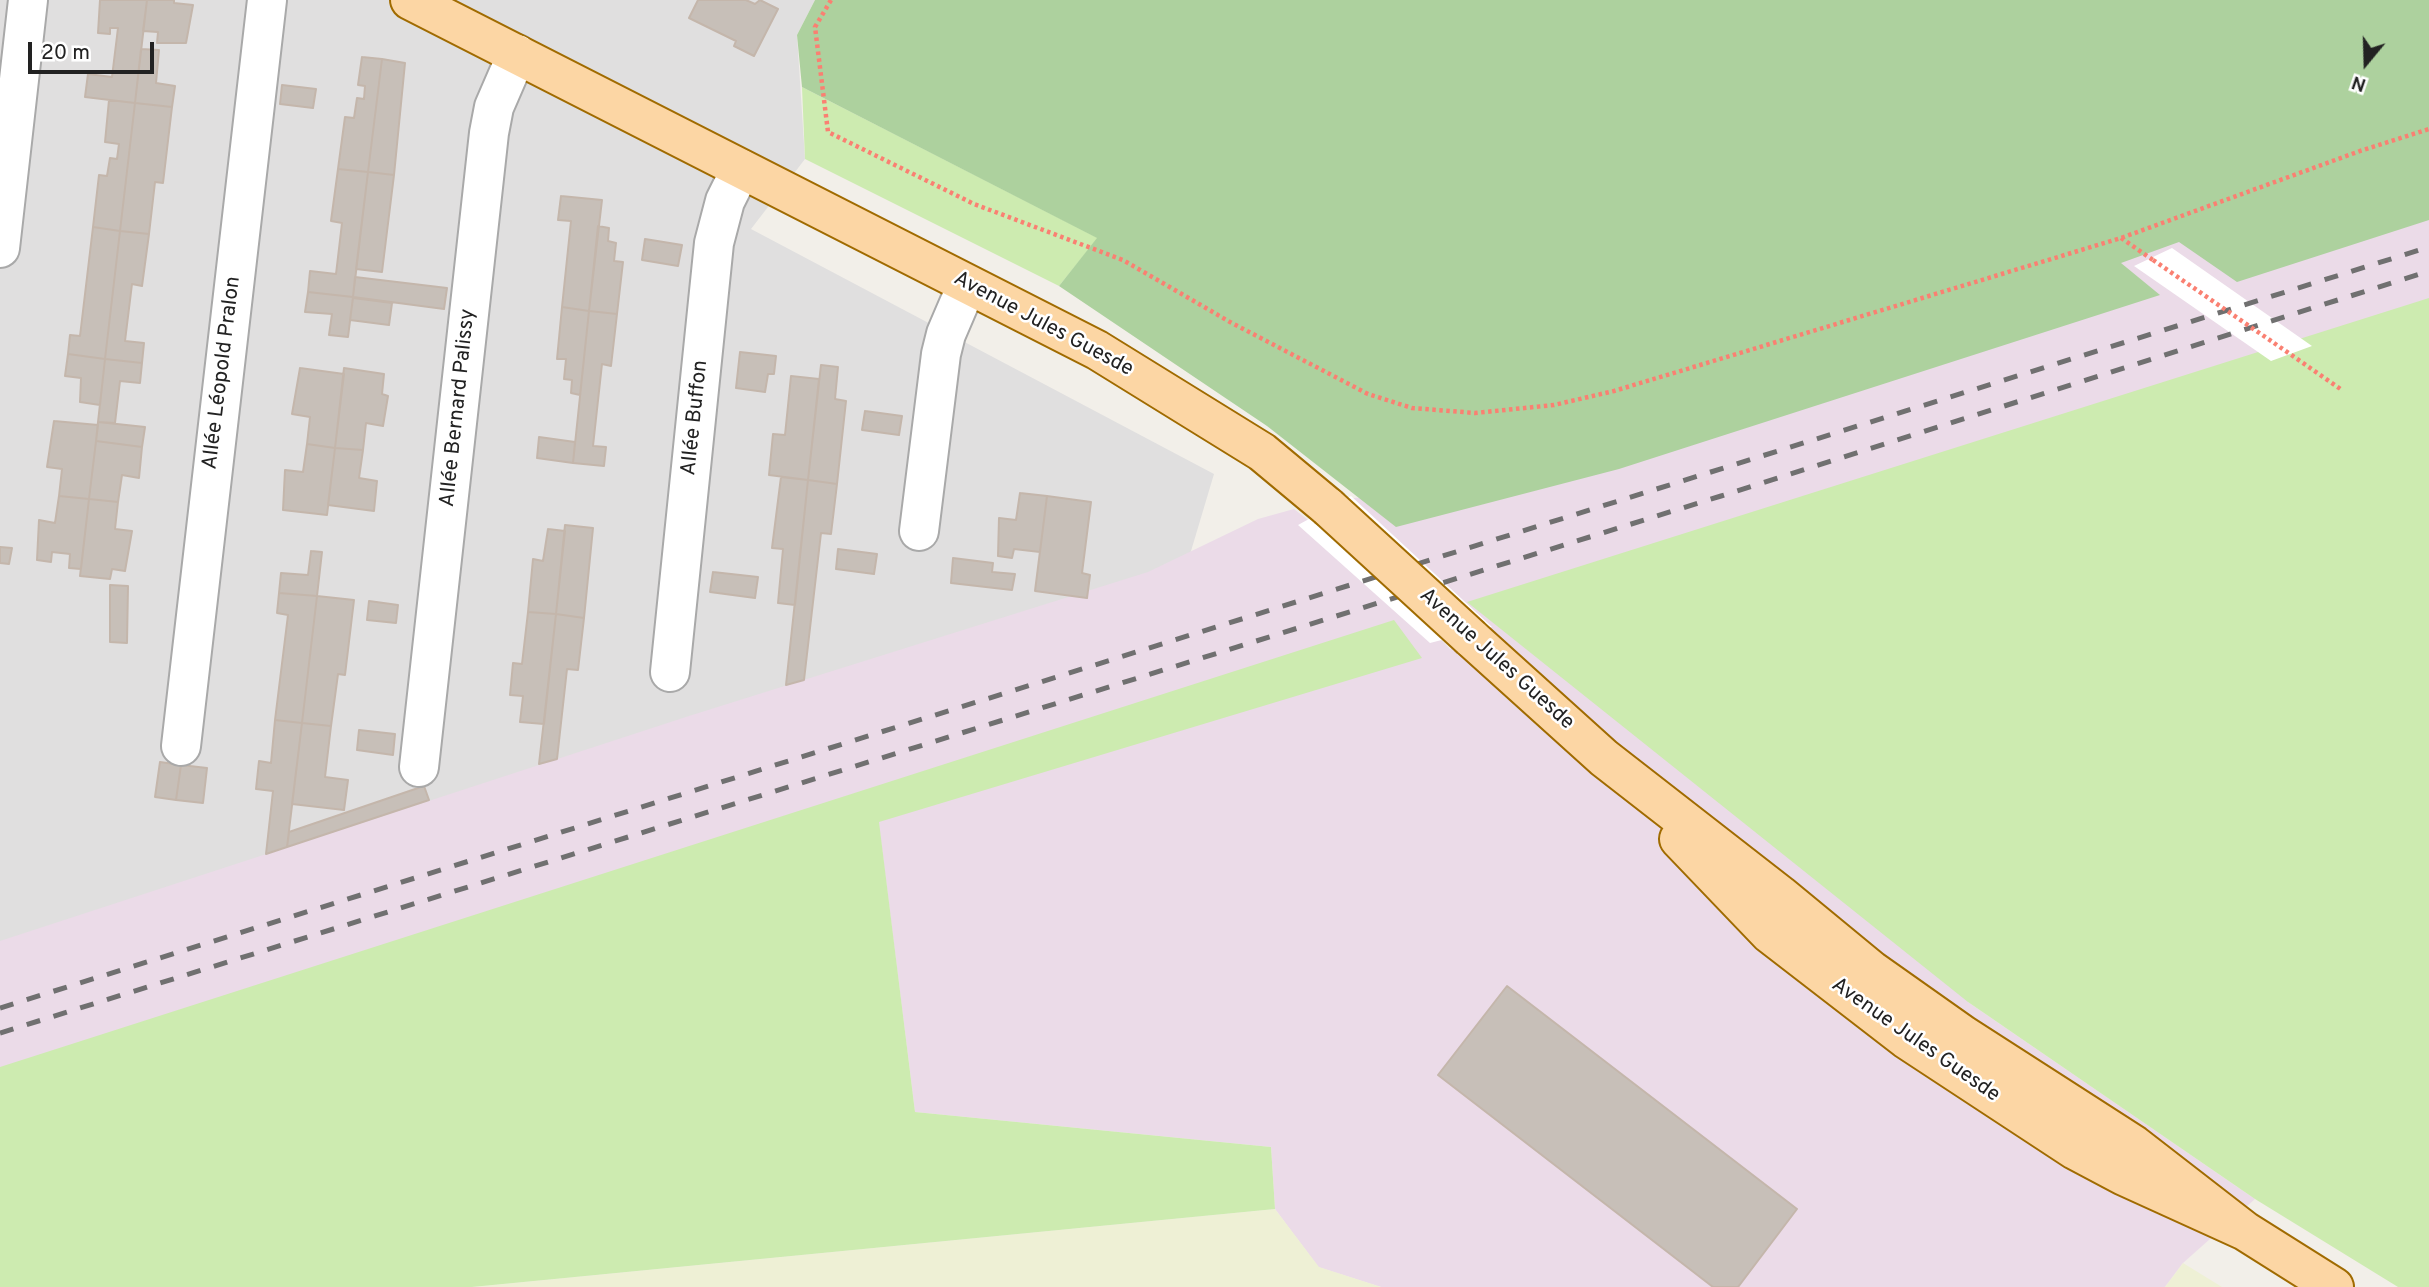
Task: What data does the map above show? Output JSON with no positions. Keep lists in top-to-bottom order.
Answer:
{
  "streets": {
    "main road": ["Avenue Jules Guesde"],
    "street": ["Allée Léopold Pralon", "Allée Bernard Palissy", "Allée Buffon"]
  },
  "crossings": [
    ["Avenue Jules Guesde", "Allée Bernard Palissy"],
    ["Avenue Jules Guesde", "Allée Buffon"]
  ],
  "scale_bar": "20 m",
  "north": "bottom"
}
